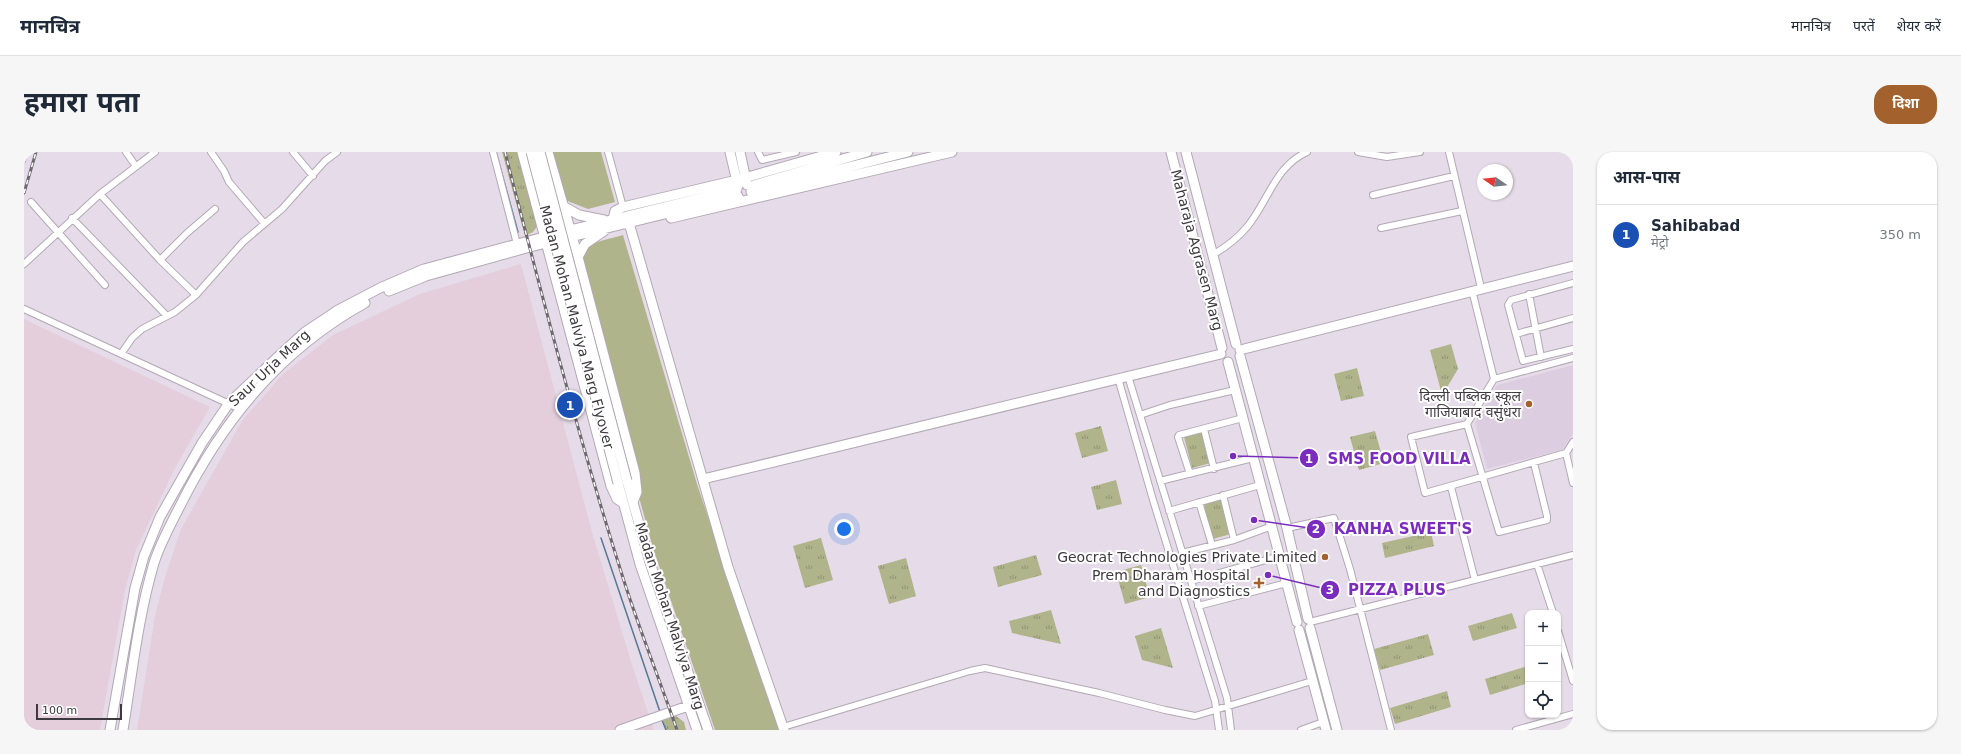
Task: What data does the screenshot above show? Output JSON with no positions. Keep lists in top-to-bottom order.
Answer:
{
  "streets": {
    "street": [
      "Maharaja Agrasen Marg",
      "Madan Mohan Malviya Marg Flyover",
      "Saur Urja Marg",
      "Madan Mohan Malviya Marg"
    ]
  },
  "crossings": [
    ["Madan Mohan Malviya Marg Flyover", "Madan Mohan Malviya Marg"]
  ],
  "places": {
    "other": [
      "दिल्ली पब्लिक स्कूल गाजियाबाद वसुंधरा",
      "SMS FOOD VILLA",
      "KANHA SWEET'S",
      "Geocrat Technologies Private Limited",
      "PIZZA PLUS"
    ],
    "health": ["Prem Dharam Hospital and Diagnostics"]
  },
  "scale_bar": "100 m",
  "north": "left",
  "page": {
    "header": "मानचित्र",
    "nav": ["मानचित्र", "परतें", "शेयर करें"],
    "buttons": "दिशा",
    "title": "हमारा पता",
    "heading": "आस-पास",
    "list": [
      {
        "mark": "1",
        "name": "Sahibabad",
        "note": "मेट्रो",
        "value": "350 m"
      }
    ],
    "pins": "1",
    "map_buttons": ["+", "−"],
    "scale": "100 m"
  }
}
